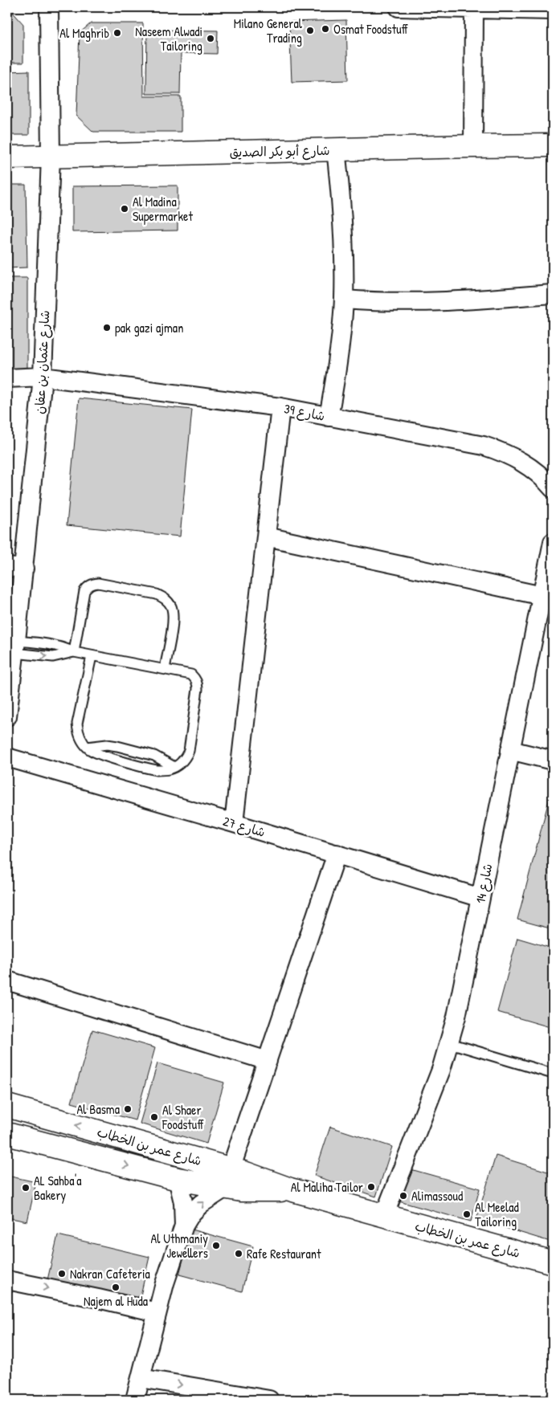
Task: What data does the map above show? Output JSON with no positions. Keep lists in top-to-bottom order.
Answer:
{
  "streets": {
    "street": [
      "شارع أبو بكر الصديق",
      "شارع عثمان بن عفان",
      "شارع 39",
      "شارع 27",
      "شارع 14",
      "شارع عمر بن الخطاب"
    ]
  },
  "crossings": [
    ["شارع أبو بكر الصديق", "شارع عثمان بن عفان"],
    ["شارع عثمان بن عفان", "شارع 39"],
    ["شارع 27", "شارع 14"],
    ["شارع 14", "شارع عمر بن الخطاب"]
  ],
  "places": [
    "Osmat Foodstuff",
    "Milano General Trading",
    "Al Maghrib",
    "Naseem Alwadi Tailoring",
    "Al Madina Supermarket",
    "pak gazi ajman",
    "Al Basma",
    "Al Shaer Foodstuff",
    "Al Maliha Tailor",
    "AL Sahba'a Bakery",
    "Alimassoud",
    "Al Meelad Tailoring",
    "Al Uthmaniy Jewellers",
    "Rafe Restaurant",
    "Nakran Cafeteria",
    "Najem al Huda"
  ]
}
